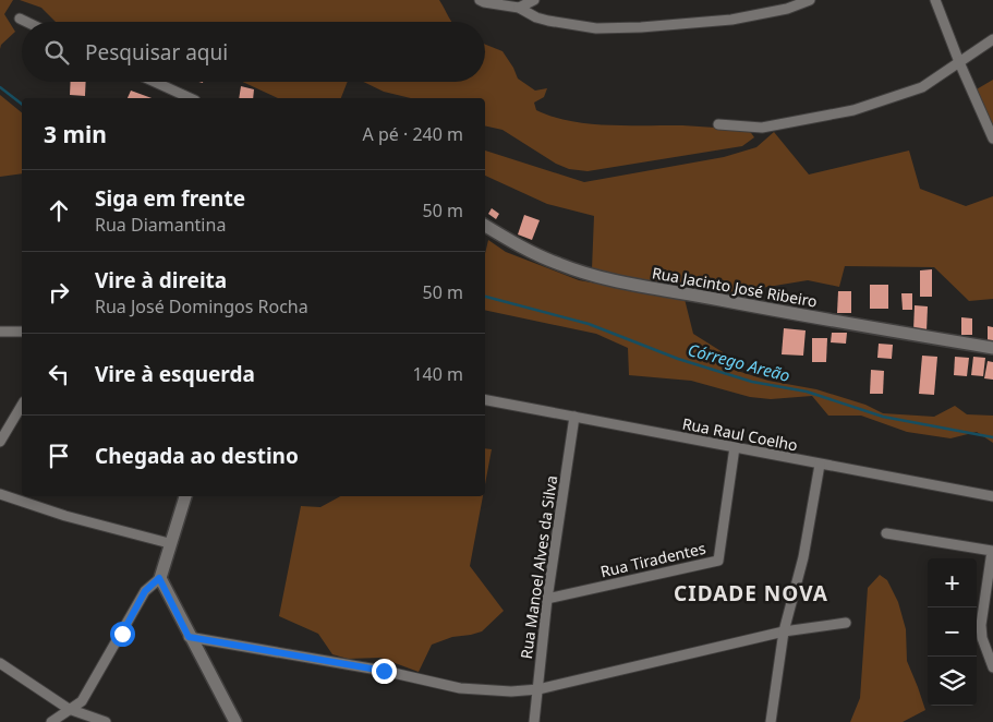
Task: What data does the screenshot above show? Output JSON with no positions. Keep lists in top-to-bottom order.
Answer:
{
  "streets": {
    "street": [
      "Rua Jacinto José Ribeiro",
      "Rua Raul Coelho",
      "Rua Tiradentes",
      "Rua Manoel Alves da Silva"
    ]
  },
  "crossings": [
    ["Rua Raul Coelho", "Rua Tiradentes"],
    ["Rua Raul Coelho", "Rua Manoel Alves da Silva"],
    ["Rua Tiradentes", "Rua Manoel Alves da Silva"]
  ],
  "districts": ["CIDADE NOVA"],
  "water": ["Córrego Areão"],
  "page": {
    "search": "Pesquisar aqui",
    "heading": ["3 min", "A pé · 240 m"],
    "list": [
      ["Siga em frente", "Rua Diamantina", "50 m"],
      ["Vire à direita", "Rua José Domingos Rocha", "50 m"],
      ["Vire à esquerda", "140 m"],
      "Chegada ao destino"
    ],
    "map_buttons": ["+", "−"]
  }
}
